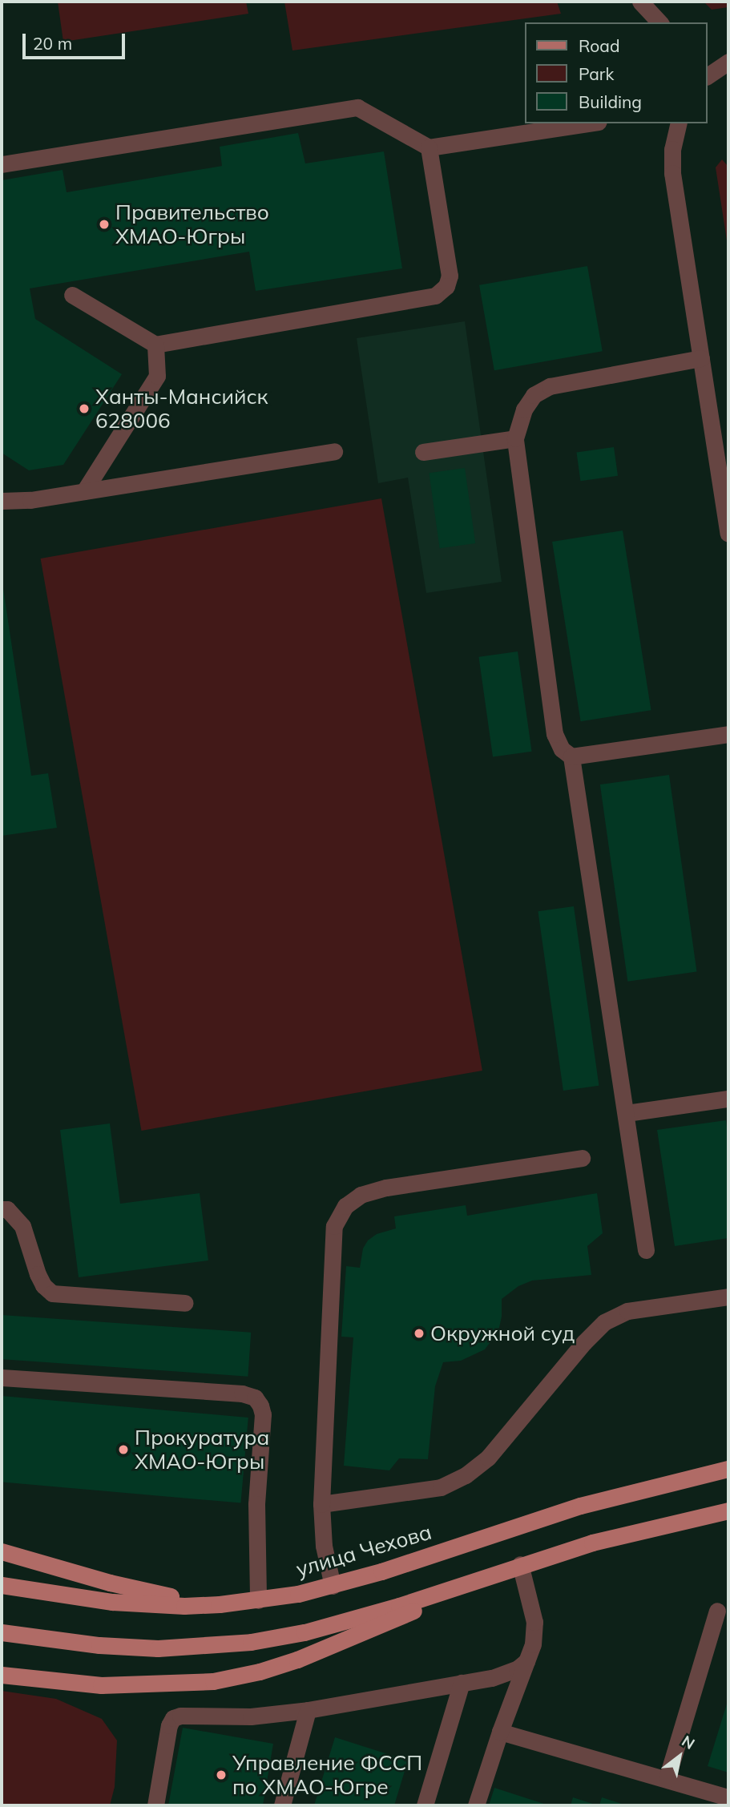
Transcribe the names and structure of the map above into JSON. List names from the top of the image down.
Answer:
{
  "streets": {
    "main road": ["улица Чехова"]
  },
  "places": [
    "Правительство ХМАО-Югры",
    "Ханты-Мансийск 628006",
    "Окружной суд",
    "Прокуратура ХМАО-Югры",
    "Управление ФССП по ХМАО-Югре"
  ],
  "legend": ["Road", "Park", "Building"],
  "scale_bar": "20 m",
  "north": "top right"
}
